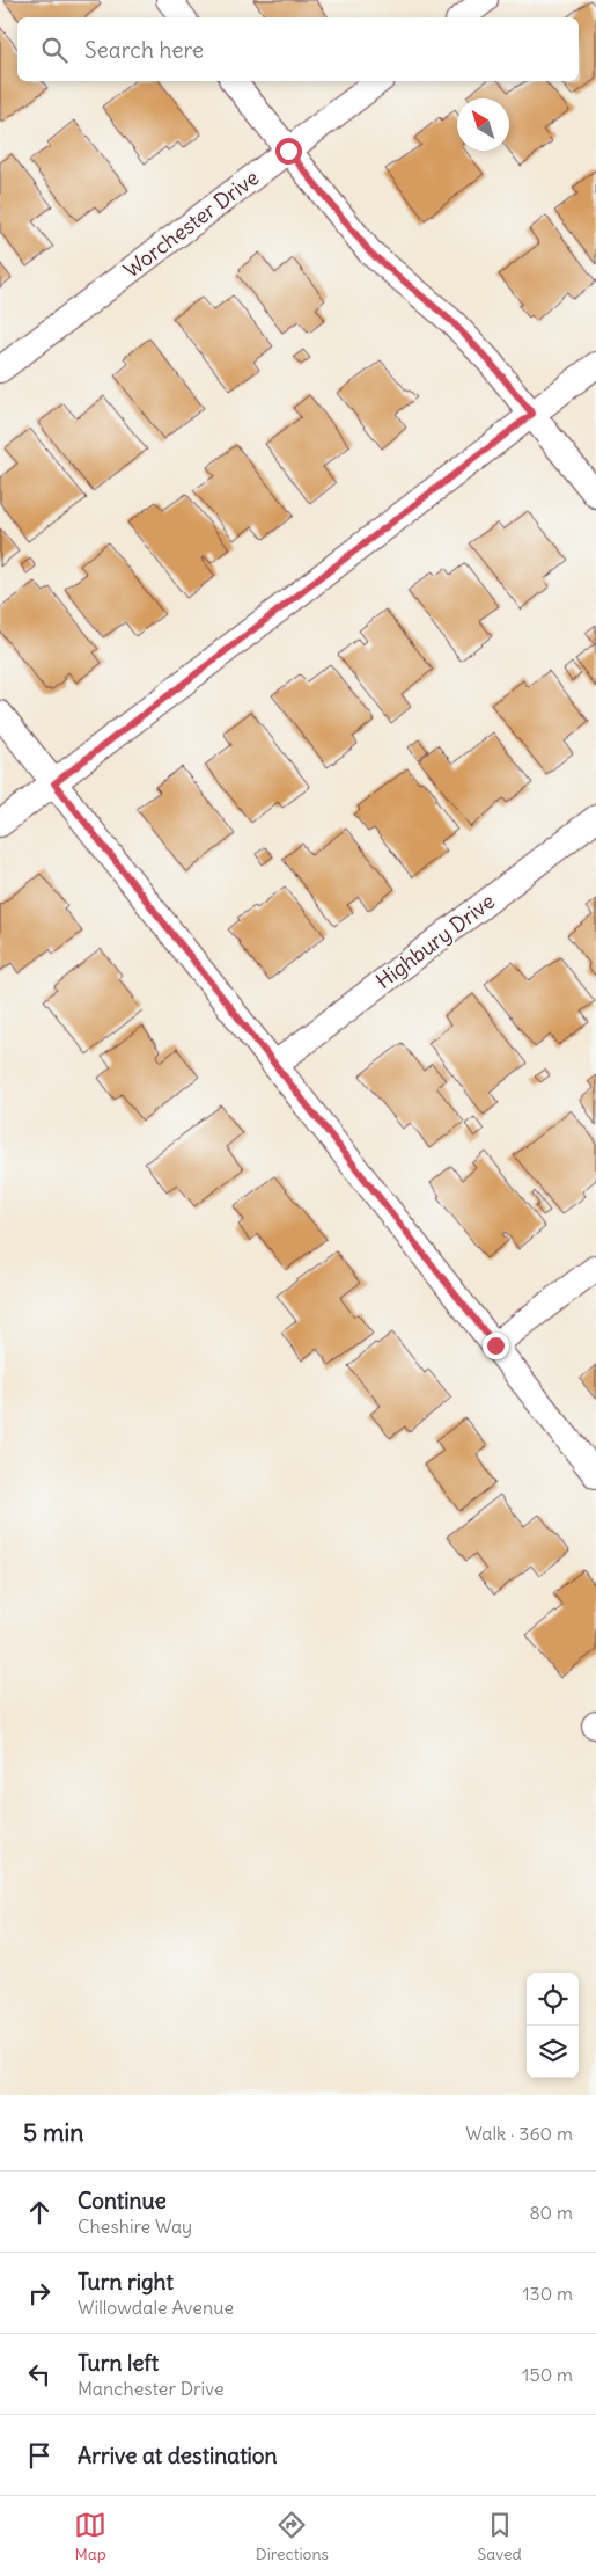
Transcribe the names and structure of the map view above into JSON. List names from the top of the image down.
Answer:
{
  "streets": {
    "street": ["Worchester Drive", "Highbury Drive"]
  },
  "north": "top left",
  "page": {
    "search": "Search here",
    "heading": ["5 min", "Walk · 360 m"],
    "list": [
      ["Continue", "Cheshire Way", "80 m"],
      ["Turn right", "Willowdale Avenue", "130 m"],
      ["Turn left", "Manchester Drive", "150 m"],
      "Arrive at destination"
    ],
    "nav": ["Map", "Directions", "Saved"]
  }
}
